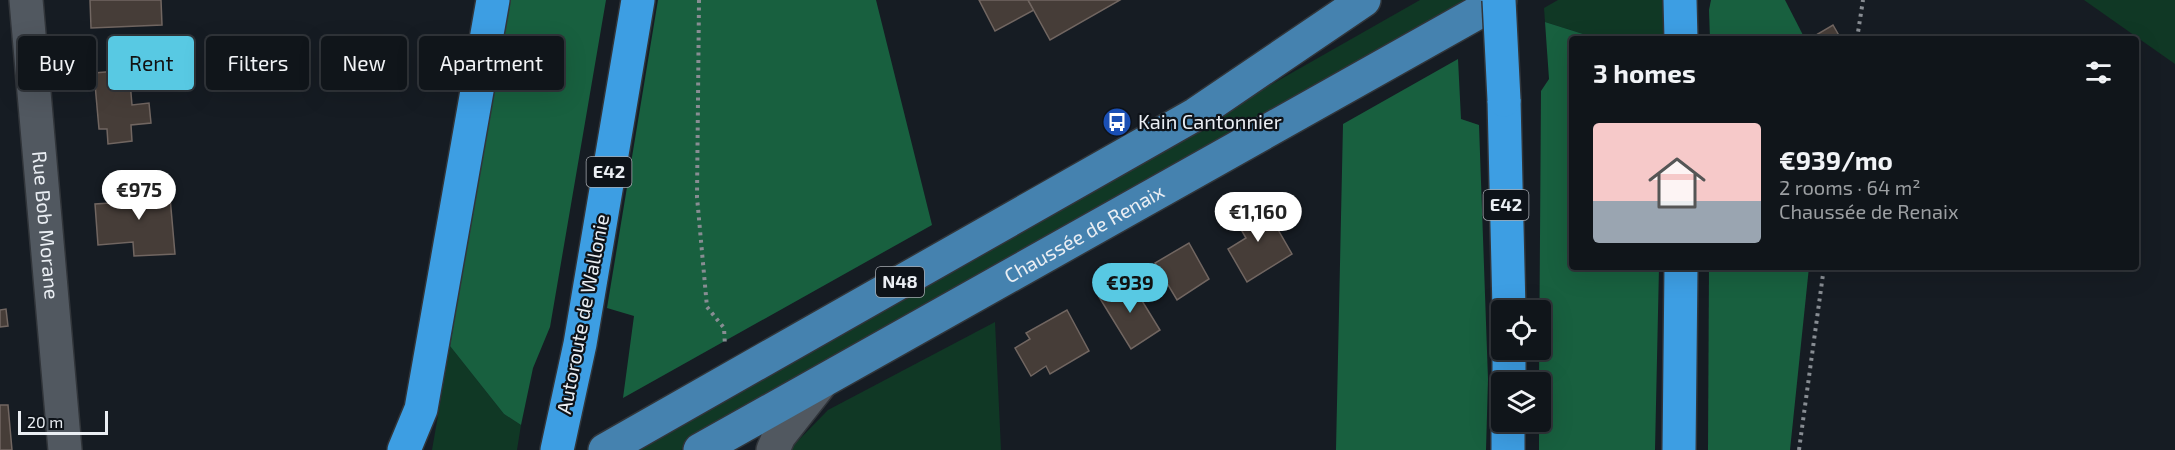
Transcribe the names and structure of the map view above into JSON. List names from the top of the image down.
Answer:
{
  "streets": {
    "highway": ["E42", "Autoroute de Wallonie"],
    "main road": ["Chaussée de Renaix", "N48"],
    "street": ["Rue Bob Morane"]
  },
  "crossings": [
    ["E42", "Chaussée de Renaix"]
  ],
  "places": {
    "bus stop": ["Kain Cantonnier"]
  },
  "scale_bar": "20 m",
  "page": {
    "chip": [
      "Buy",
      "Rent",
      "Filters",
      "New",
      "Apartment"
    ],
    "heading": "3 homes",
    "list": [
      {
        "name": "€939/mo",
        "note": "2 rooms · 64 m² · Chaussée de Renaix"
      }
    ],
    "price": ["€975", "€1,160", "€939"],
    "scale": "20 m"
  }
}
